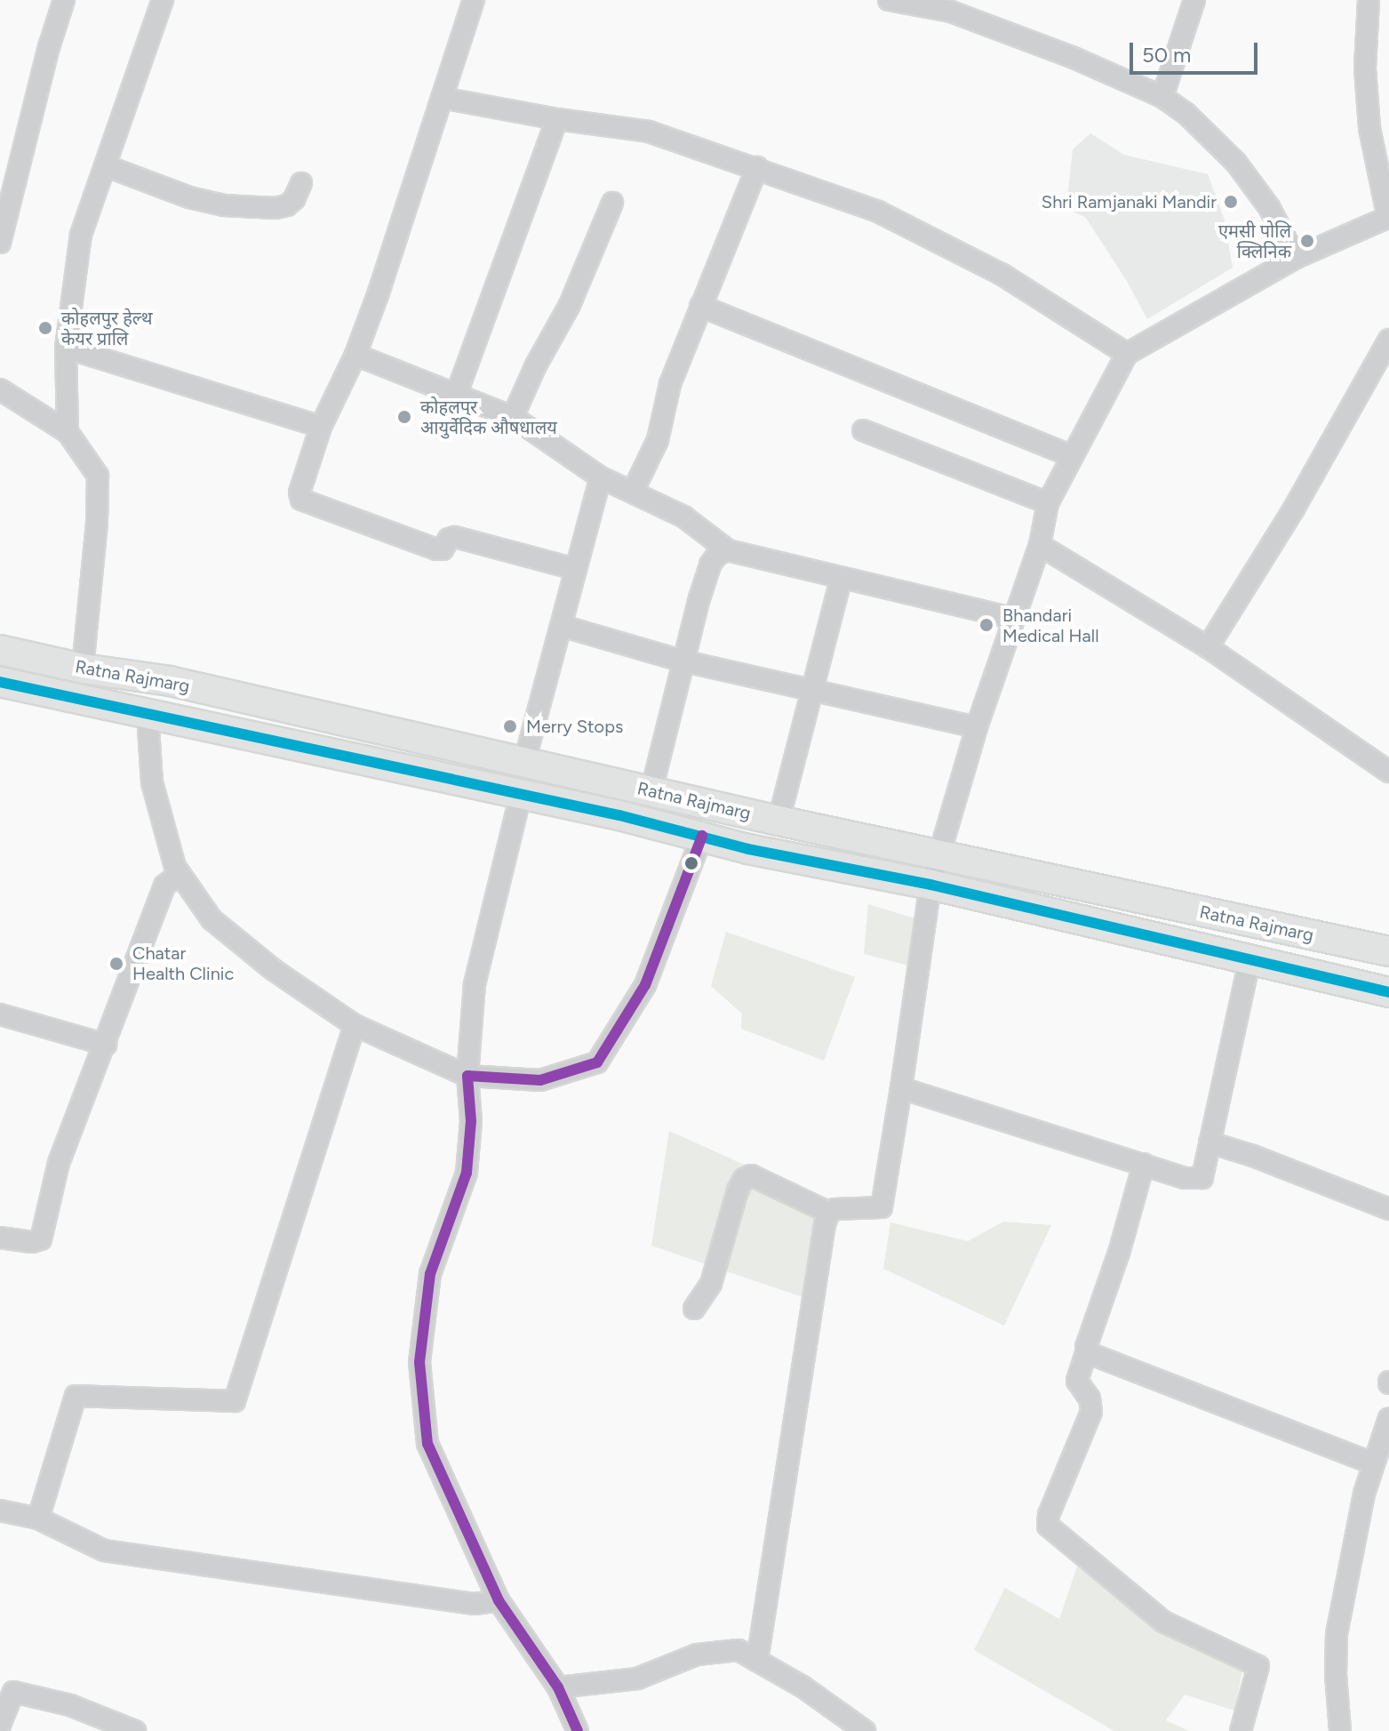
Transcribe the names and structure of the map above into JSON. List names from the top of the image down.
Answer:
{
  "streets": {
    "highway": ["Ratna Rajmarg"]
  },
  "places": [
    "Shri Ramjanaki Mandir",
    "एमसी पोलि क्लिनिक",
    "कोहलपुर हेल्थ केयर प्रालि",
    "कोहलपुर आयुर्वेदिक औषधालय",
    "Bhandari Medical Hall",
    "Merry Stops",
    "Chatar Health Clinic"
  ],
  "scale_bar": "50 m"
}
